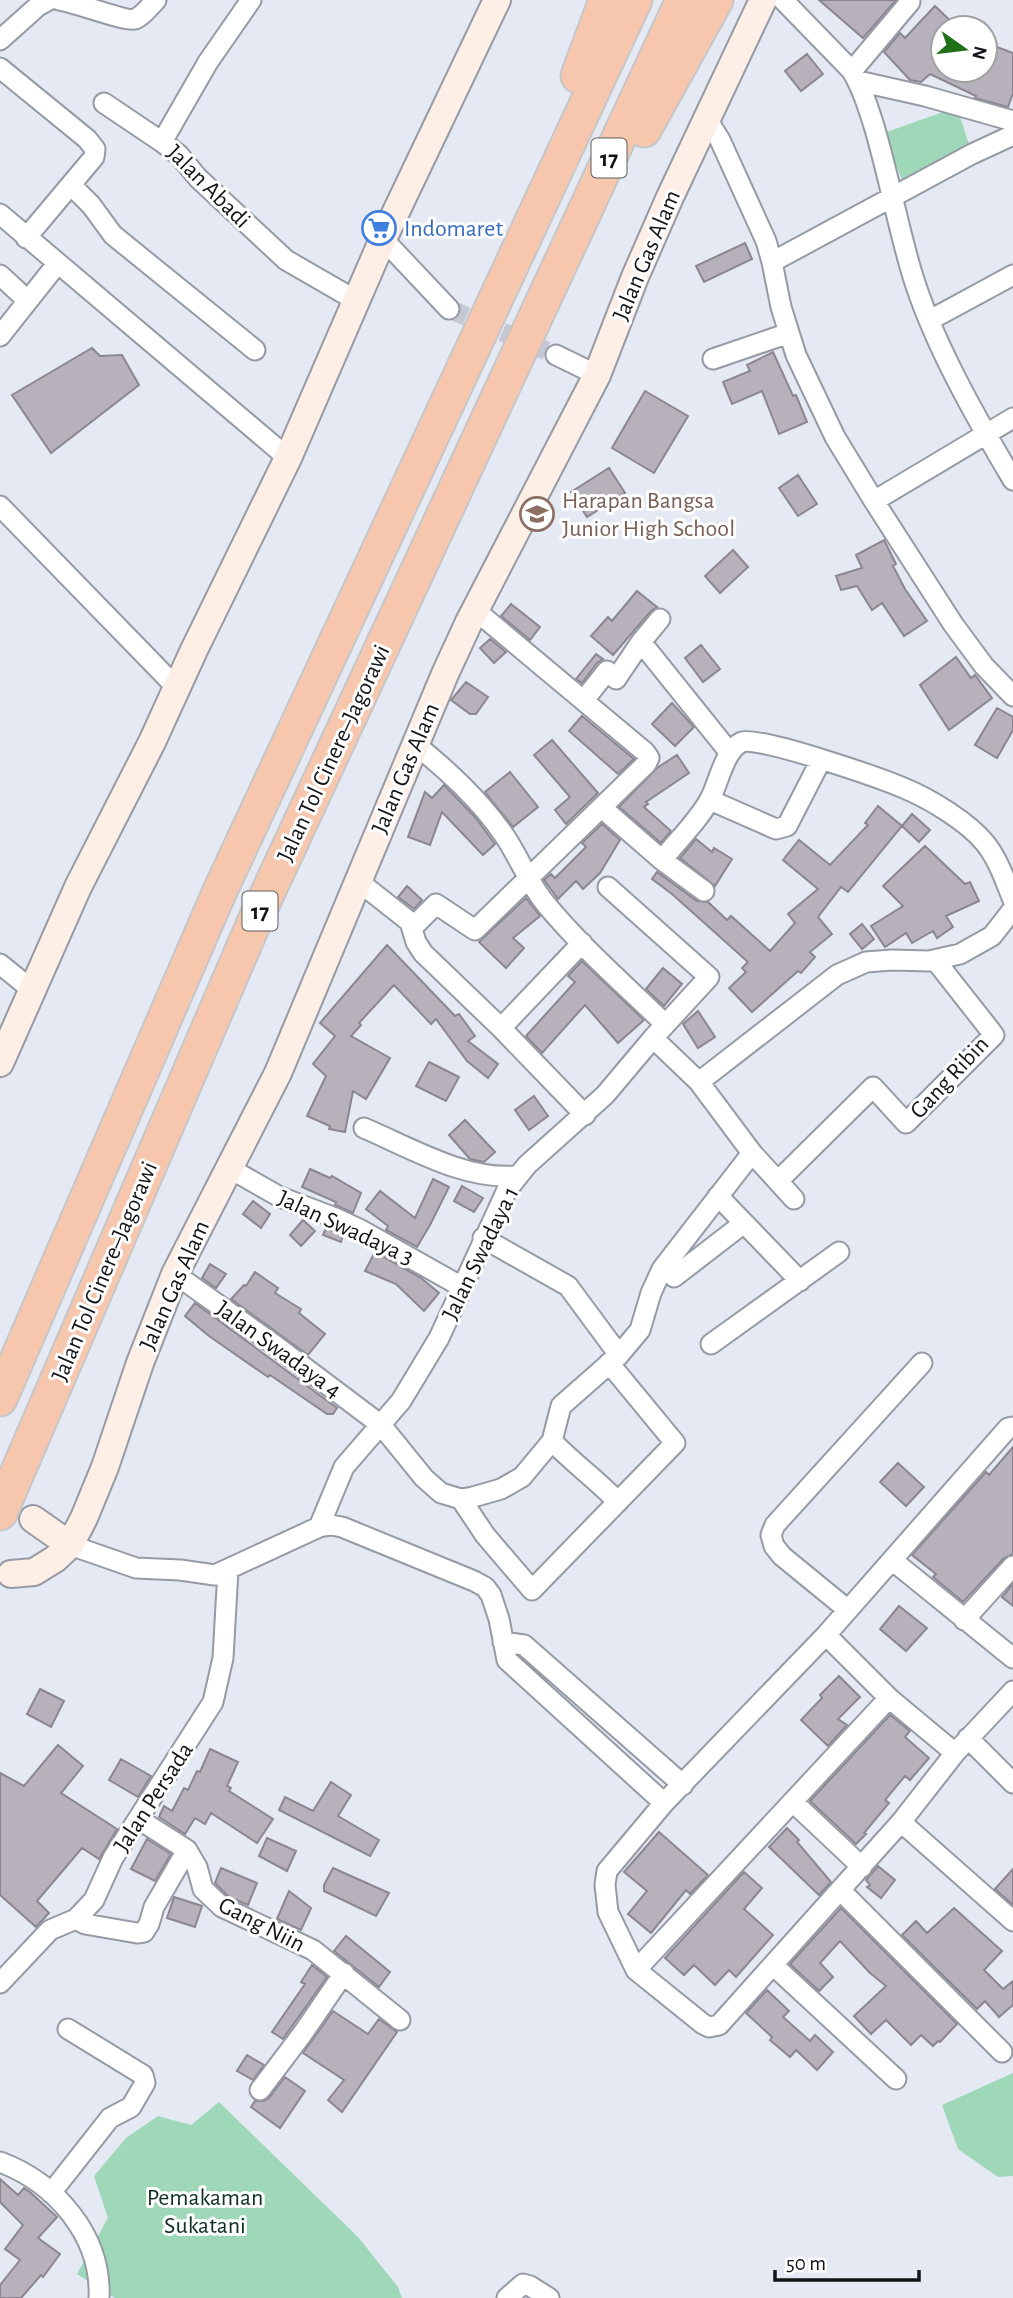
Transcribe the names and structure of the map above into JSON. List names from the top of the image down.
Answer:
{
  "streets": {
    "highway": ["17", "Jalan Tol Cinere–Jagorawi"],
    "main road": ["Jalan Gas Alam"],
    "street": [
      "Jalan Abadi",
      "Gang Ribin",
      "Jalan Swadaya 3",
      "Jalan Swadaya 1",
      "Jalan Swadaya 4",
      "Jalan Persada",
      "Gang Niin"
    ]
  },
  "crossings": [
    ["Jalan Gas Alam", "Jalan Swadaya 3"],
    ["Jalan Gas Alam", "Jalan Swadaya 4"],
    ["Jalan Swadaya 3", "Jalan Swadaya 1"],
    ["Jalan Swadaya 1", "Jalan Swadaya 4"]
  ],
  "parks": ["Pemakaman Sukatani"],
  "places": {
    "supermarket": ["Indomaret"],
    "school or university": ["Harapan Bangsa Junior High School"]
  },
  "scale_bar": "50 m",
  "north": "right"
}
